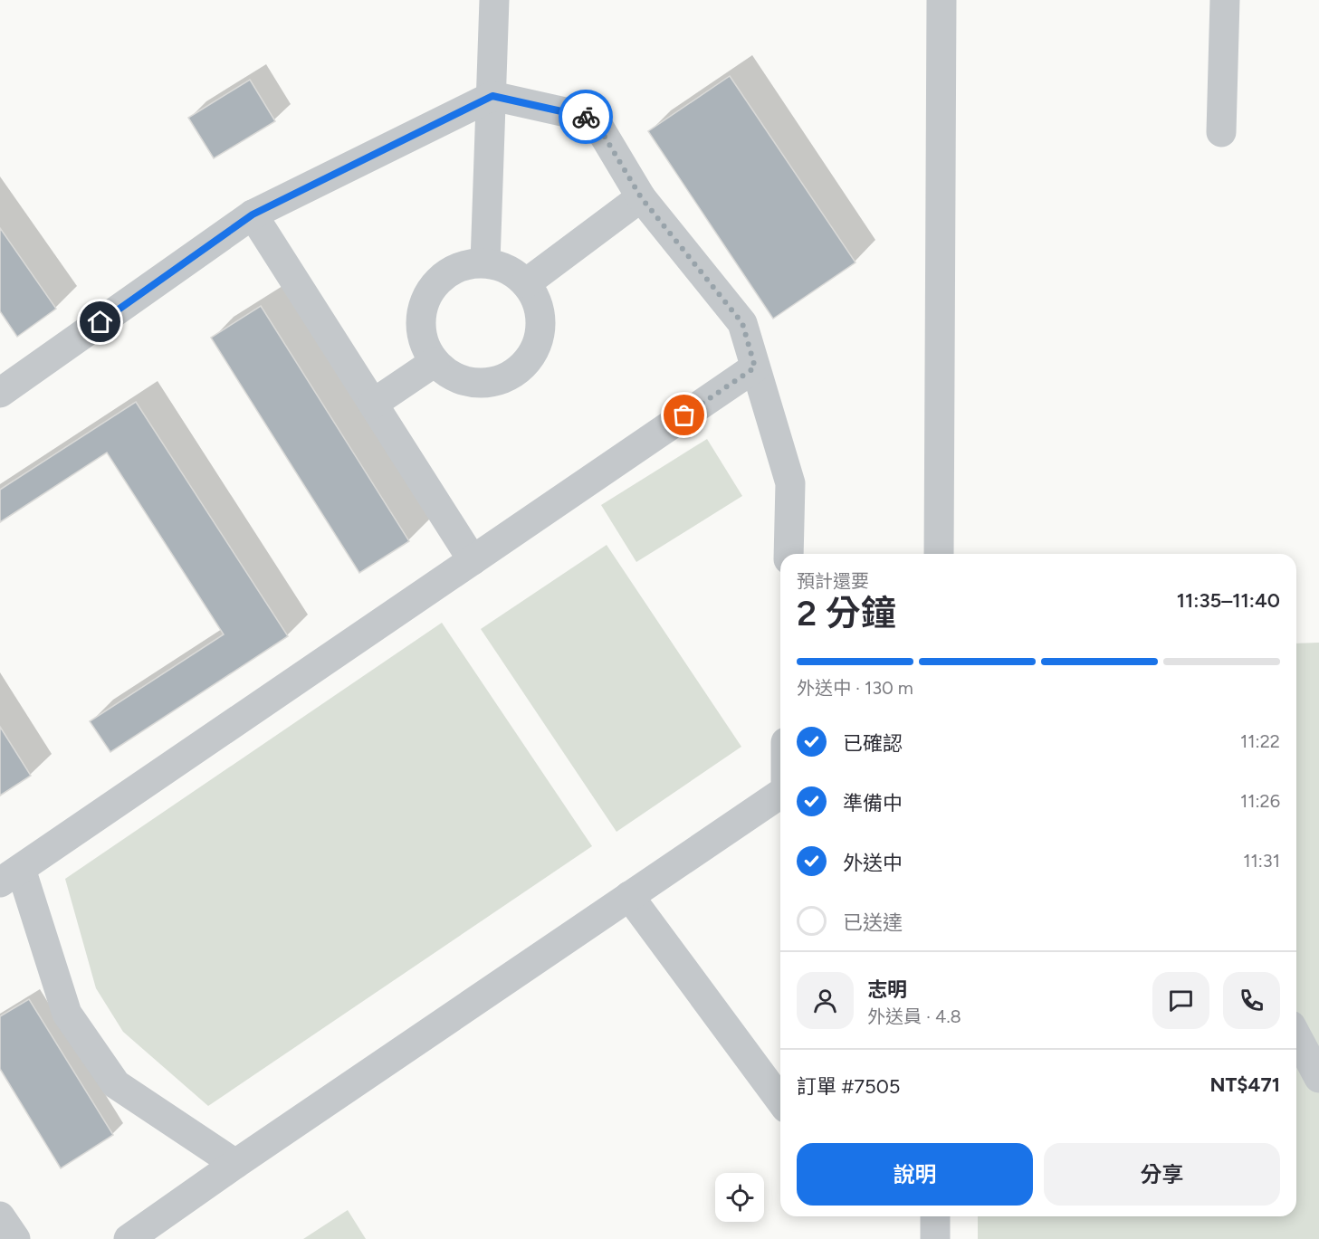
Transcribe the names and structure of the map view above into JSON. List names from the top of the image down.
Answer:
{
  "page": {
    "heading": ["2 分鐘", "預計還要", "11:35–11:40"],
    "panel": [
      "志明",
      "外送員 · 4.8",
      "訂單 #7505",
      "NT$471"
    ],
    "bar": "外送中 · 130 m",
    "list": [
      ["已確認", "11:22"],
      ["準備中", "11:26"],
      ["外送中", "11:31"],
      "已送達"
    ],
    "buttons": ["說明", "分享"]
  }
}
